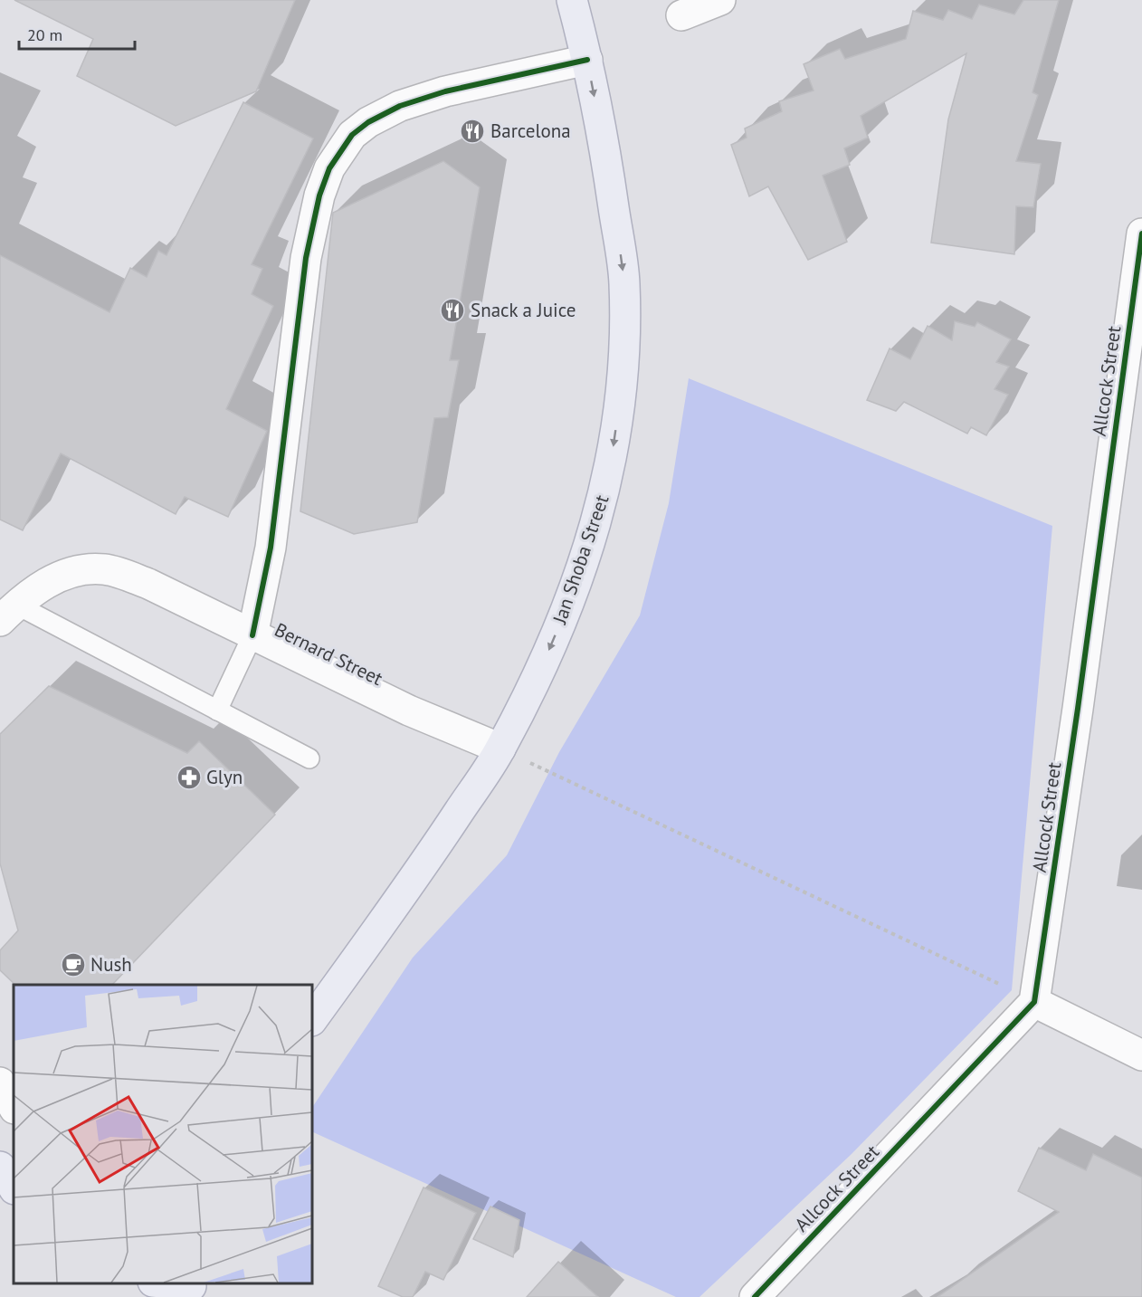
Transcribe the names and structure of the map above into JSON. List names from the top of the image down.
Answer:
{
  "streets": {
    "main road": ["Jan Shoba Street"],
    "street": ["Allcock Street", "Bernard Street"]
  },
  "crossings": [
    ["Jan Shoba Street", "Bernard Street"]
  ],
  "one_way": ["Jan Shoba Street"],
  "places": {
    "restaurant": ["Barcelona", "Snack a Juice"],
    "pharmacy": ["Glyn"],
    "cafe": ["Nush"]
  },
  "scale_bar": "20 m"
}
